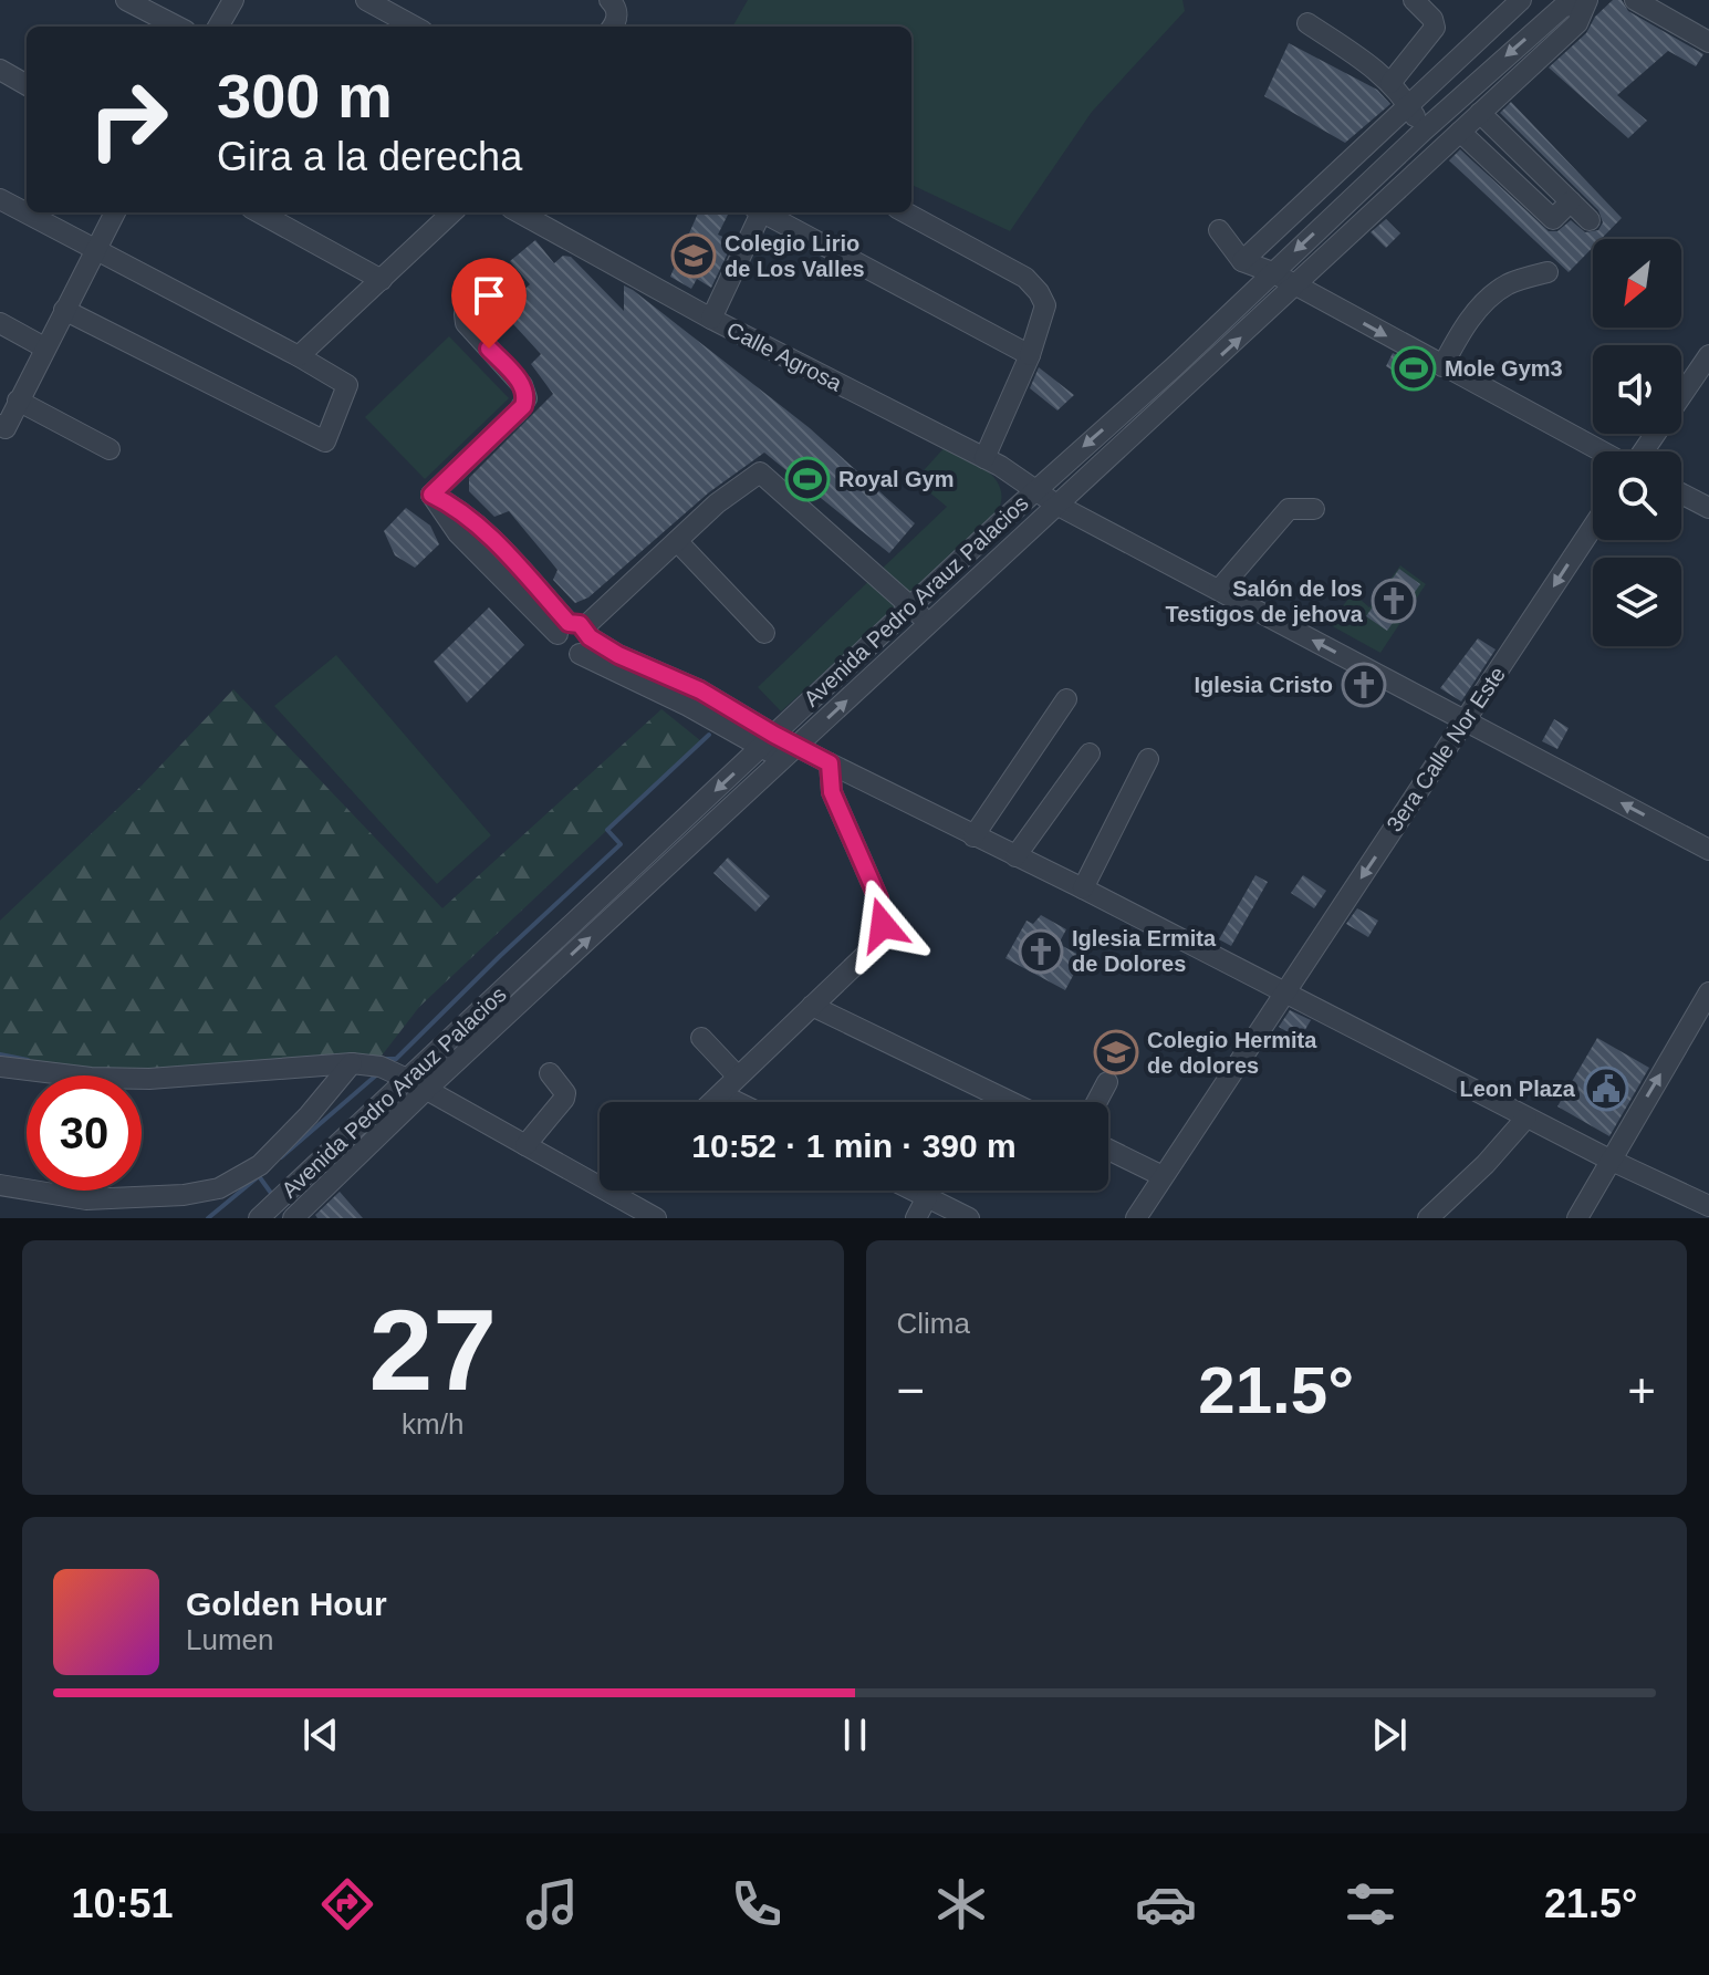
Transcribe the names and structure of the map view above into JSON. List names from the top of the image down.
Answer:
{
  "streets": {
    "street": ["Calle Agrosa", "Avenida Pedro Arauz Palacios", "3era Calle Nor Este"]
  },
  "crossings": [
    ["Calle Agrosa", "Avenida Pedro Arauz Palacios"],
    ["Calle Agrosa", "3era Calle Nor Este"]
  ],
  "one_way": ["Calle Agrosa", "3era Calle Nor Este"],
  "places": {
    "school or university": ["Colegio Lirio de Los Valles", "Colegio Hermita de dolores"],
    "sports": ["Mole Gym3", "Royal Gym"],
    "church": ["Salón de los Testigos de jehova", "Iglesia Cristo", "Iglesia Ermita de Dolores"],
    "public building": ["Leon Plaza"]
  },
  "north": "bottom left",
  "page": {
    "turn": ["300 m", "Gira a la derecha"],
    "limit": "30",
    "trip": "10:52 · 1 min · 390 m",
    "tile": [
      ["27", "km/h"],
      "Clima"
    ],
    "heat": ["−", "21.5°", "+"],
    "song": ["Golden Hour", "Lumen"],
    "tabs": ["10:51", "21.5°"]
  }
}
